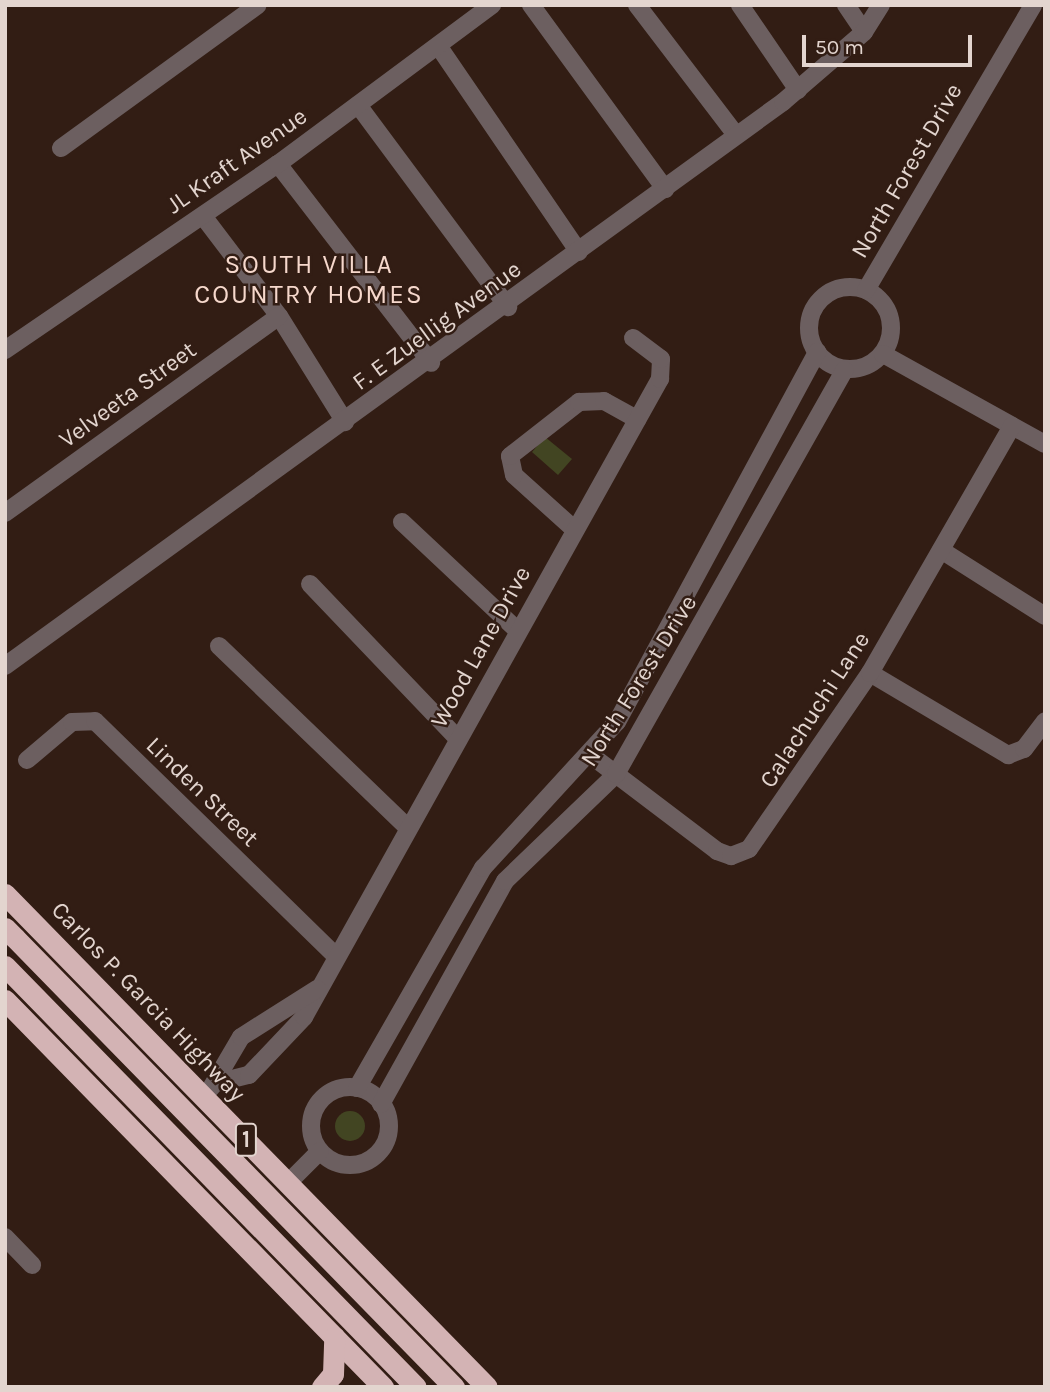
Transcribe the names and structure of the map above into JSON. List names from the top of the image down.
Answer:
{
  "streets": {
    "highway": ["Carlos P. Garcia Highway", "1"],
    "street": [
      "JL Kraft Avenue",
      "North Forest Drive",
      "F. E Zuellig Avenue",
      "Velveeta Street",
      "Wood Lane Drive",
      "Calachuchi Lane",
      "Linden Street"
    ]
  },
  "crossings": [
    ["North Forest Drive", "Calachuchi Lane"],
    ["Wood Lane Drive", "Linden Street"],
    ["Wood Lane Drive", "Carlos P. Garcia Highway"]
  ],
  "districts": ["SOUTH VILLA COUNTRY HOMES"],
  "scale_bar": "50 m"
}
